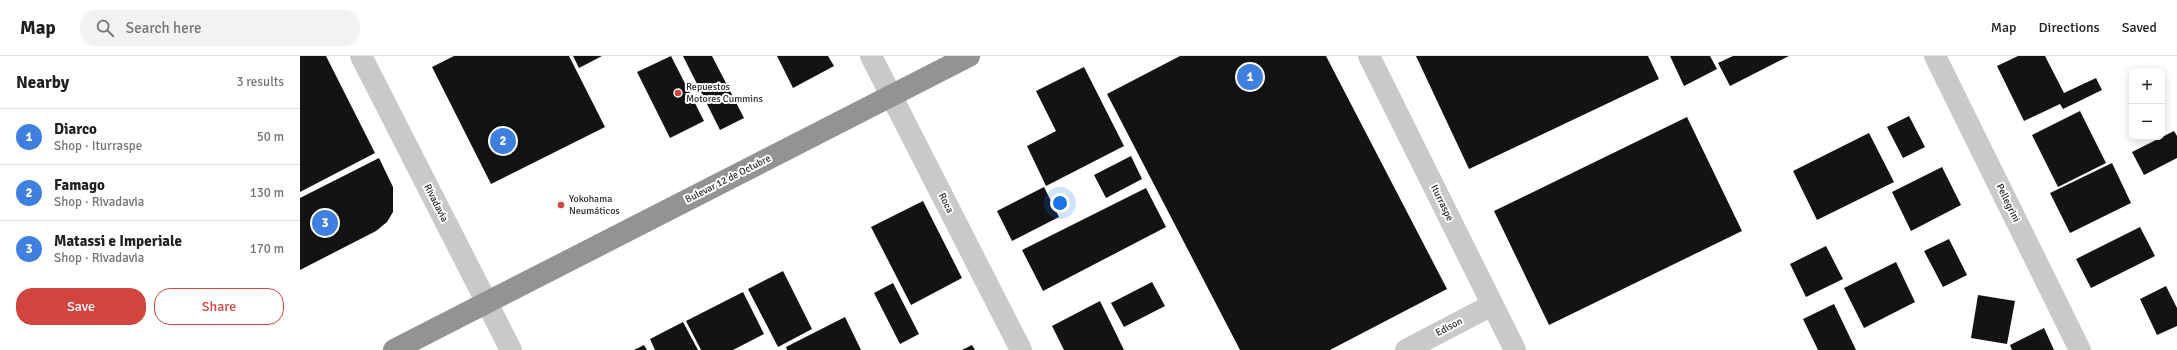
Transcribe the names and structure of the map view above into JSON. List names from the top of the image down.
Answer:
{
  "streets": {
    "highway": ["Bulevar 12 de Octubre"],
    "street": [
      "Rivadavia",
      "Roca",
      "Iturraspe",
      "Pellegrini",
      "Edison"
    ]
  },
  "crossings": [
    ["Bulevar 12 de Octubre", "Rivadavia"],
    ["Bulevar 12 de Octubre", "Roca"],
    ["Iturraspe", "Edison"]
  ],
  "places": ["Repuestos Motores Cummins", "Yokohama Neumáticos"],
  "page": {
    "header": "Map",
    "search": "Search here",
    "nav": ["Map", "Directions", "Saved"],
    "heading": ["Nearby", "3 results"],
    "pins": ["1", "2", "3"],
    "map_buttons": ["+", "−"],
    "list": [
      {
        "mark": "1",
        "name": "Diarco",
        "note": "Shop · Iturraspe",
        "value": "50 m"
      },
      {
        "mark": "2",
        "name": "Famago",
        "note": "Shop · Rivadavia",
        "value": "130 m"
      },
      {
        "mark": "3",
        "name": "Matassi e Imperiale",
        "note": "Shop · Rivadavia",
        "value": "170 m"
      }
    ],
    "buttons": ["Save", "Share"]
  }
}
